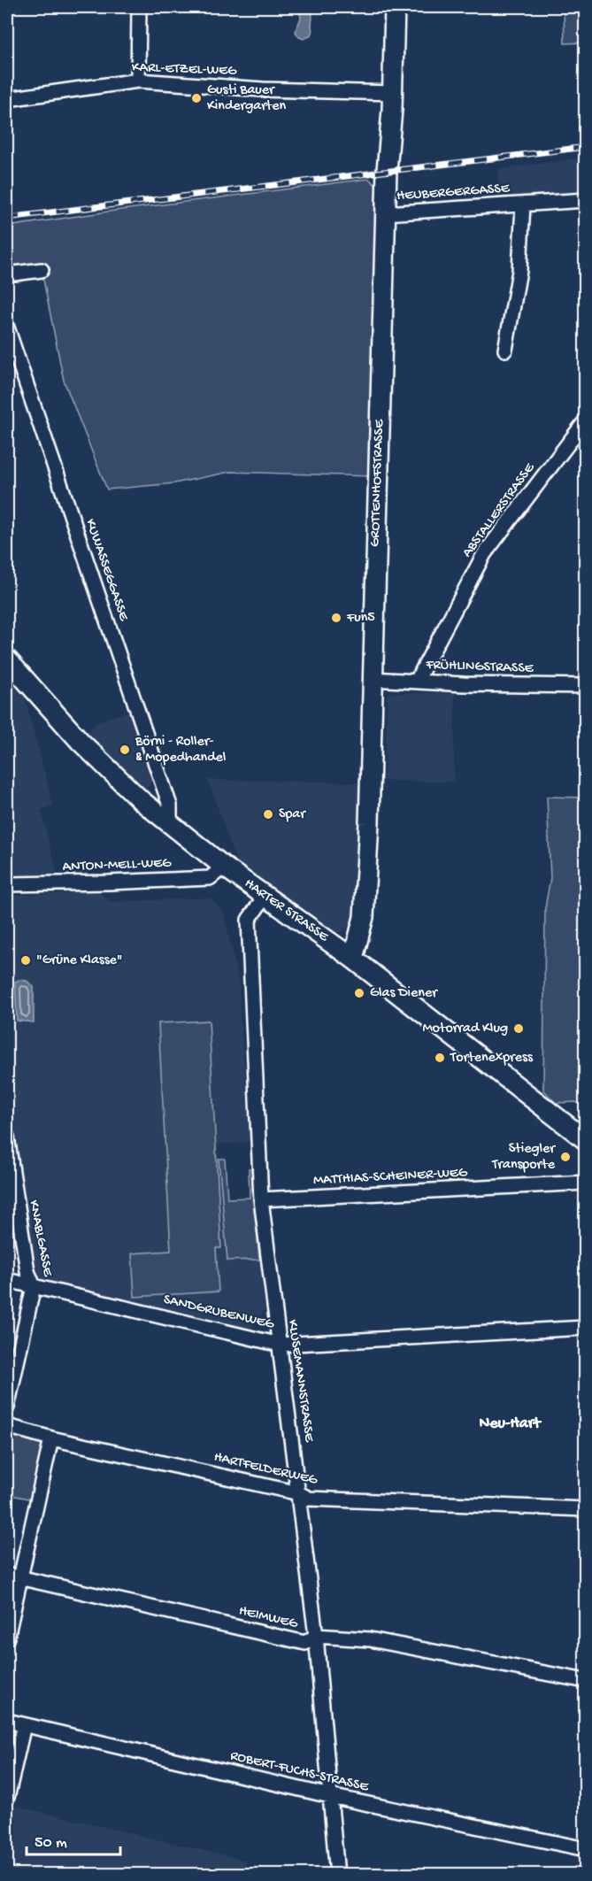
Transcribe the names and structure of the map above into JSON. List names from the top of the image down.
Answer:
{
  "streets": {
    "main road": ["GROTTENHOFSTRASSE", "HARTER STRASSE"],
    "street": [
      "KARL-ETZEL-WEG",
      "HEUBERGERGASSE",
      "ABSTALLERSTRASSE",
      "KUWASSEGGASSE",
      "FRÜHLINGSTRASSE",
      "ANTON-MELL-WEG",
      "MATTHIAS-SCHEINER-WEG",
      "KNABLGASSE",
      "SANDGRUBENWEG",
      "KLUSEMANNSTRASSE",
      "HARTFELDERWEG",
      "HEIMWEG",
      "ROBERT-FUCHS-STRASSE"
    ]
  },
  "crossings": [
    ["KARL-ETZEL-WEG", "GROTTENHOFSTRASSE"],
    ["HEUBERGERGASSE", "GROTTENHOFSTRASSE"],
    ["GROTTENHOFSTRASSE", "FRÜHLINGSTRASSE"],
    ["GROTTENHOFSTRASSE", "HARTER STRASSE"],
    ["ABSTALLERSTRASSE", "FRÜHLINGSTRASSE"],
    ["KUWASSEGGASSE", "HARTER STRASSE"],
    ["ANTON-MELL-WEG", "HARTER STRASSE"],
    ["HARTER STRASSE", "KLUSEMANNSTRASSE"],
    ["MATTHIAS-SCHEINER-WEG", "KLUSEMANNSTRASSE"],
    ["KNABLGASSE", "SANDGRUBENWEG"],
    ["SANDGRUBENWEG", "KLUSEMANNSTRASSE"],
    ["KLUSEMANNSTRASSE", "HARTFELDERWEG"],
    ["KLUSEMANNSTRASSE", "HEIMWEG"],
    ["KLUSEMANNSTRASSE", "ROBERT-FUCHS-STRASSE"]
  ],
  "districts": ["Neu-Hart"],
  "places": [
    "Gusti Bauer Kindergarten",
    "Fun5",
    "Börni - Roller- & Mopedhandel",
    "Spar",
    "\"Grüne Klasse\"",
    "Glas Diener",
    "Motorrad Klug",
    "Tortenexpress",
    "Stiegler Transporte"
  ],
  "scale_bar": "50 m"
}
